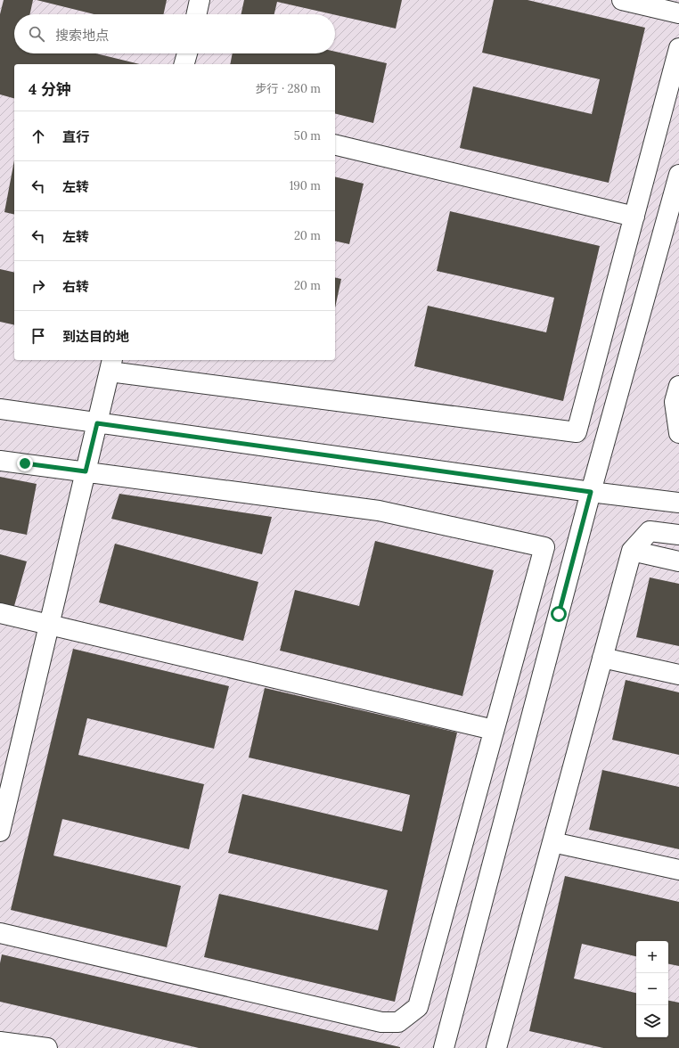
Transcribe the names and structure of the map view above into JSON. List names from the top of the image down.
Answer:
{
  "page": {
    "search": "搜索地点",
    "heading": ["4 分钟", "步行 · 280 m"],
    "list": [
      ["直行", "50 m"],
      ["左转", "190 m"],
      ["左转", "20 m"],
      ["右转", "20 m"],
      "到达目的地"
    ],
    "map_buttons": ["+", "−"]
  }
}
